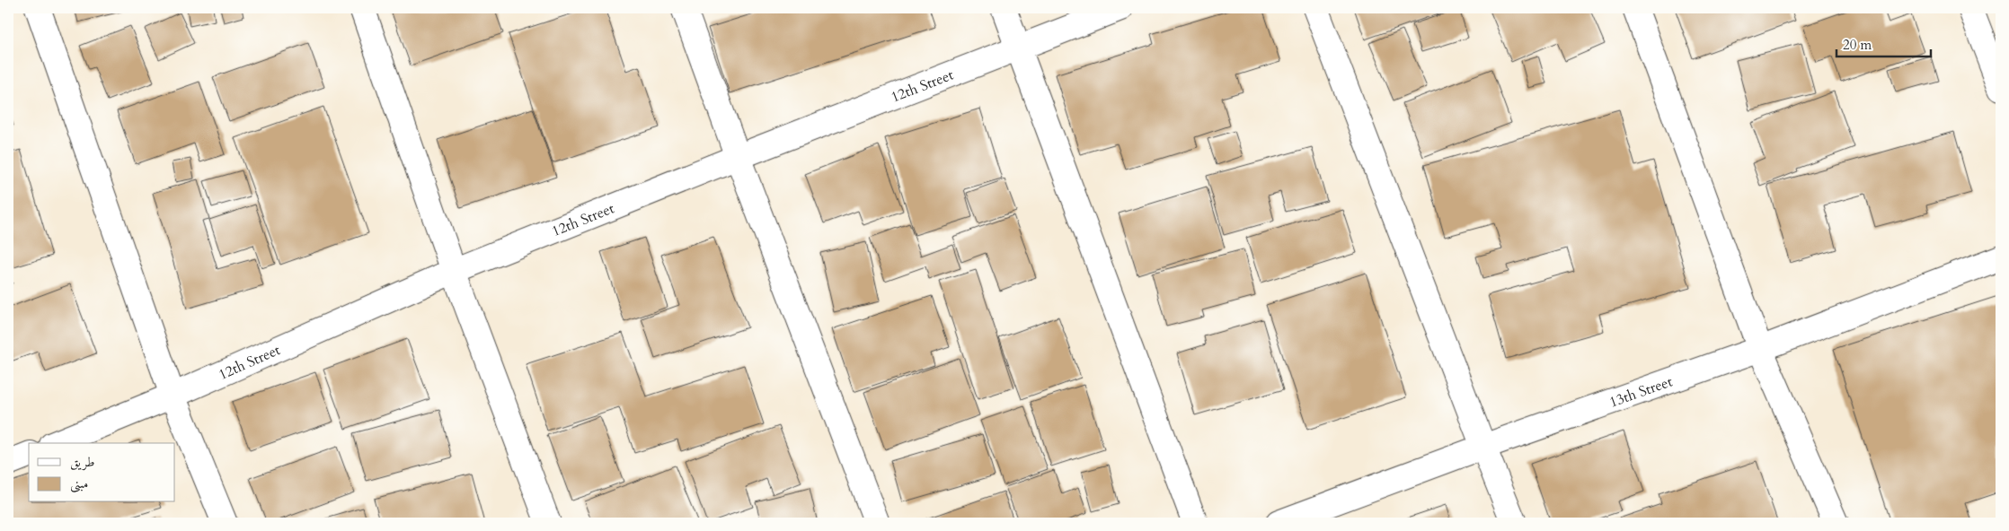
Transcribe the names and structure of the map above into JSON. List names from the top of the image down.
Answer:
{
  "streets": {
    "street": ["12th Street", "13th Street"]
  },
  "legend": ["طريق", "مبنى"],
  "scale_bar": "20 m"
}
